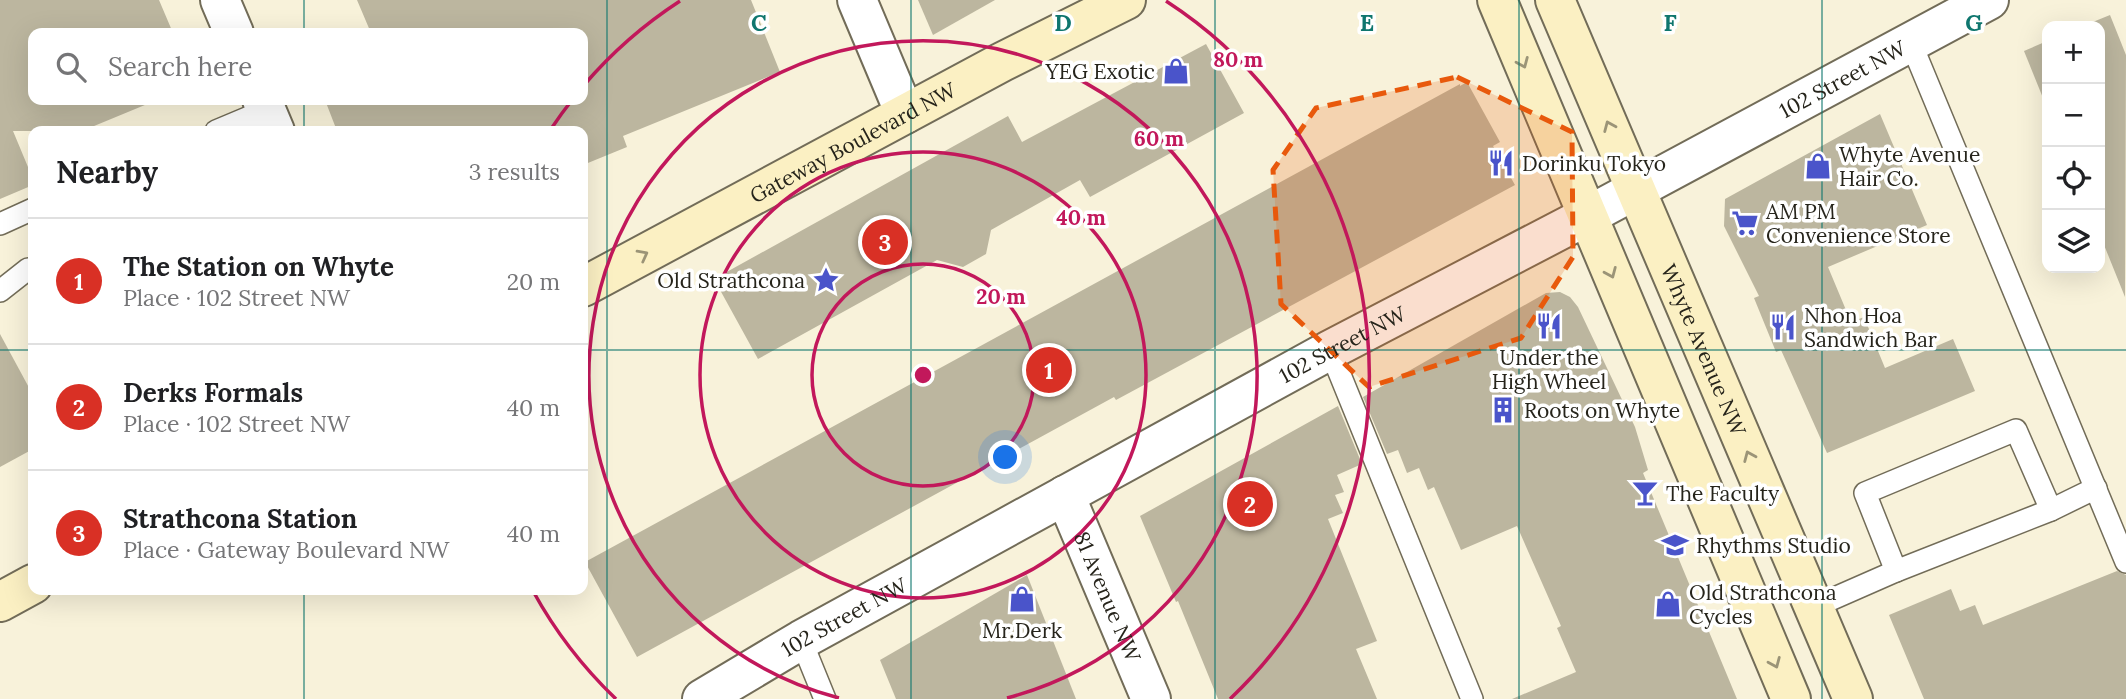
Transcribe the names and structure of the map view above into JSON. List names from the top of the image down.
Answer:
{
  "streets": {
    "main road": ["Gateway Boulevard NW", "Whyte Avenue NW"],
    "street": ["102 Street NW", "81 Avenue NW"]
  },
  "crossings": [
    ["102 Street NW", "Whyte Avenue NW"],
    ["102 Street NW", "81 Avenue NW"]
  ],
  "one_way": ["Gateway Boulevard NW"],
  "places": {
    "shop": [
      "YEG Exotic",
      "Whyte Avenue Hair Co.",
      "Mr.Derk",
      "Old Strathcona Cycles"
    ],
    "restaurant": ["Dorinku Tokyo", "Under the High Wheel", "Nhon Hoa Sandwich Bar"],
    "supermarket": ["AM PM Convenience Store"],
    "place": ["Old Strathcona"],
    "building": ["Roots on Whyte"],
    "bar": ["The Faculty"],
    "school or university": ["Rhythms Studio"]
  },
  "page": {
    "map_buttons": ["+", "−"],
    "search": "Search here",
    "heading": ["Nearby", "3 results"],
    "pins": ["3", "1", "2"],
    "list": [
      {
        "mark": "1",
        "name": "The Station on Whyte",
        "note": "Place · 102 Street NW",
        "value": "20 m"
      },
      {
        "mark": "2",
        "name": "Derks Formals",
        "note": "Place · 102 Street NW",
        "value": "40 m"
      },
      {
        "mark": "3",
        "name": "Strathcona Station",
        "note": "Place · Gateway Boulevard NW",
        "value": "40 m"
      }
    ]
  },
  "grid": {
    "columns": [
      "C",
      "D",
      "E",
      "F",
      "G"
    ]
  },
  "rings": [
    "80 m",
    "60 m",
    "40 m",
    "20 m"
  ]
}
